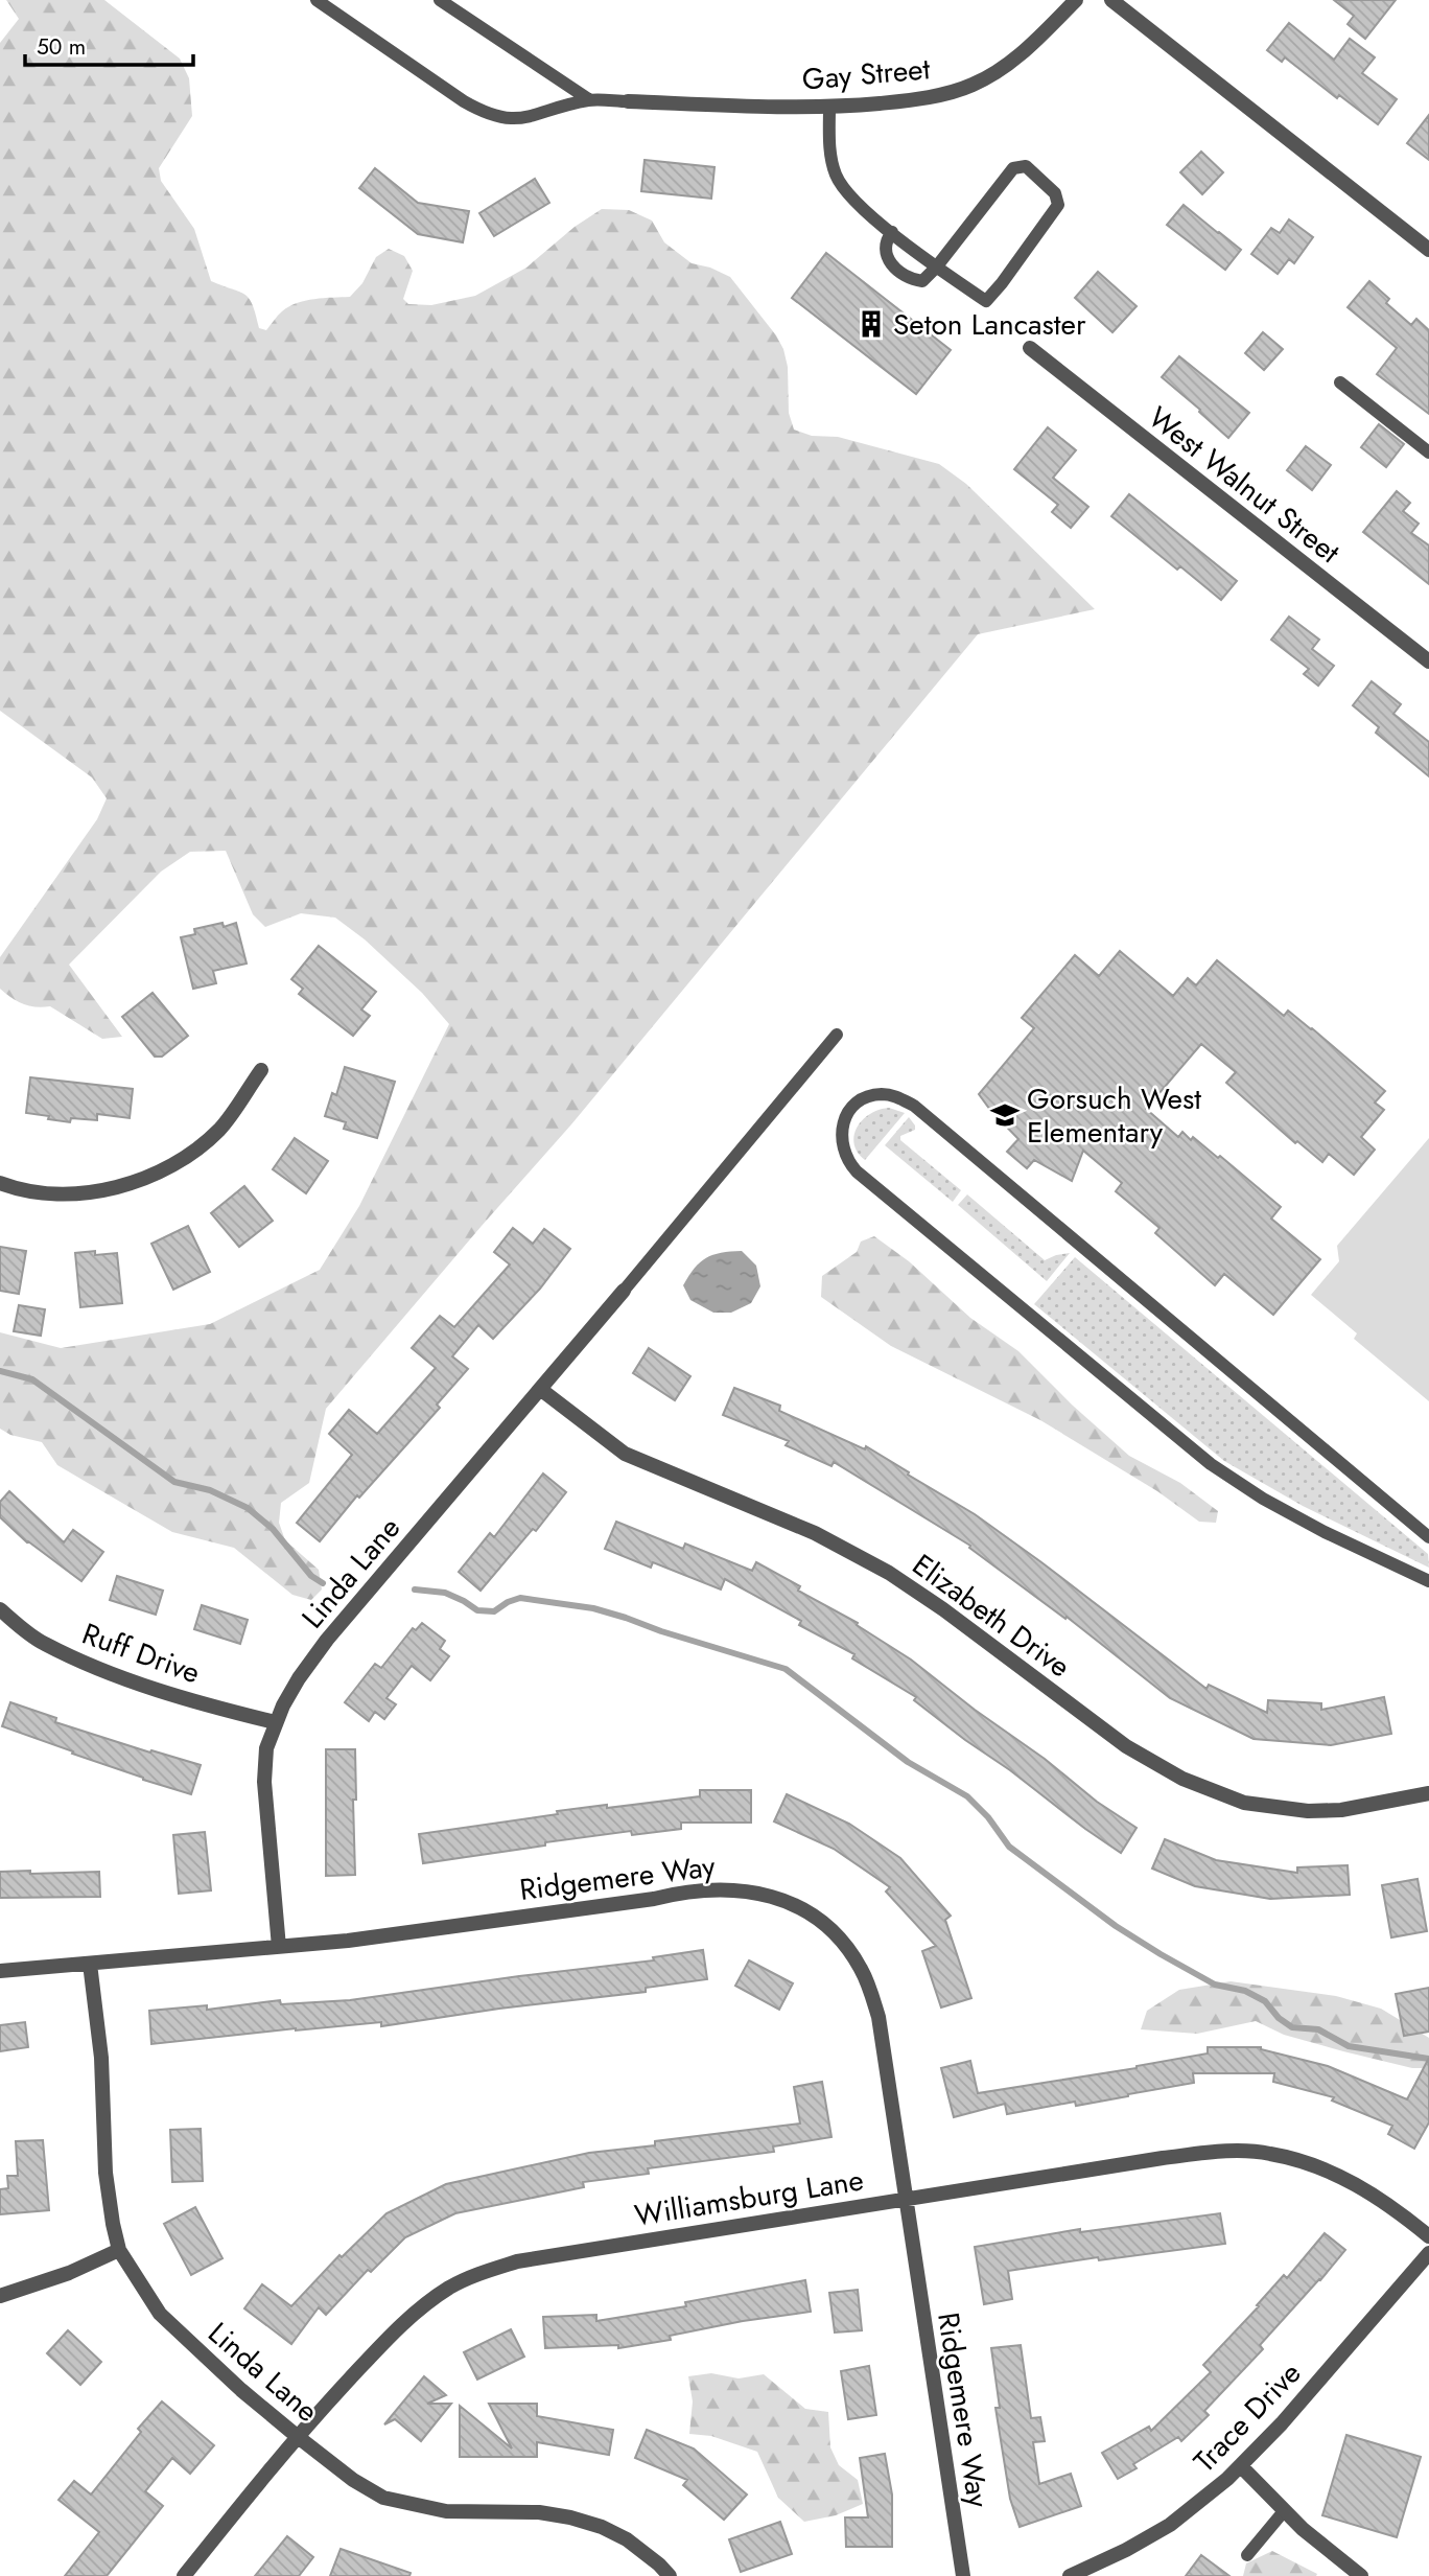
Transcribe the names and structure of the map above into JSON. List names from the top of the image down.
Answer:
{
  "streets": {
    "street": [
      "Gay Street",
      "West Walnut Street",
      "Linda Lane",
      "Elizabeth Drive",
      "Ruff Drive",
      "Ridgemere Way",
      "Williamsburg Lane",
      "Trace Drive"
    ]
  },
  "crossings": [
    ["Linda Lane", "Elizabeth Drive"],
    ["Linda Lane", "Ruff Drive"],
    ["Linda Lane", "Ridgemere Way"],
    ["Linda Lane", "Williamsburg Lane"],
    ["Ridgemere Way", "Williamsburg Lane"]
  ],
  "places": {
    "building": ["Seton Lancaster"],
    "school or university": ["Gorsuch West Elementary"]
  },
  "scale_bar": "50 m"
}
